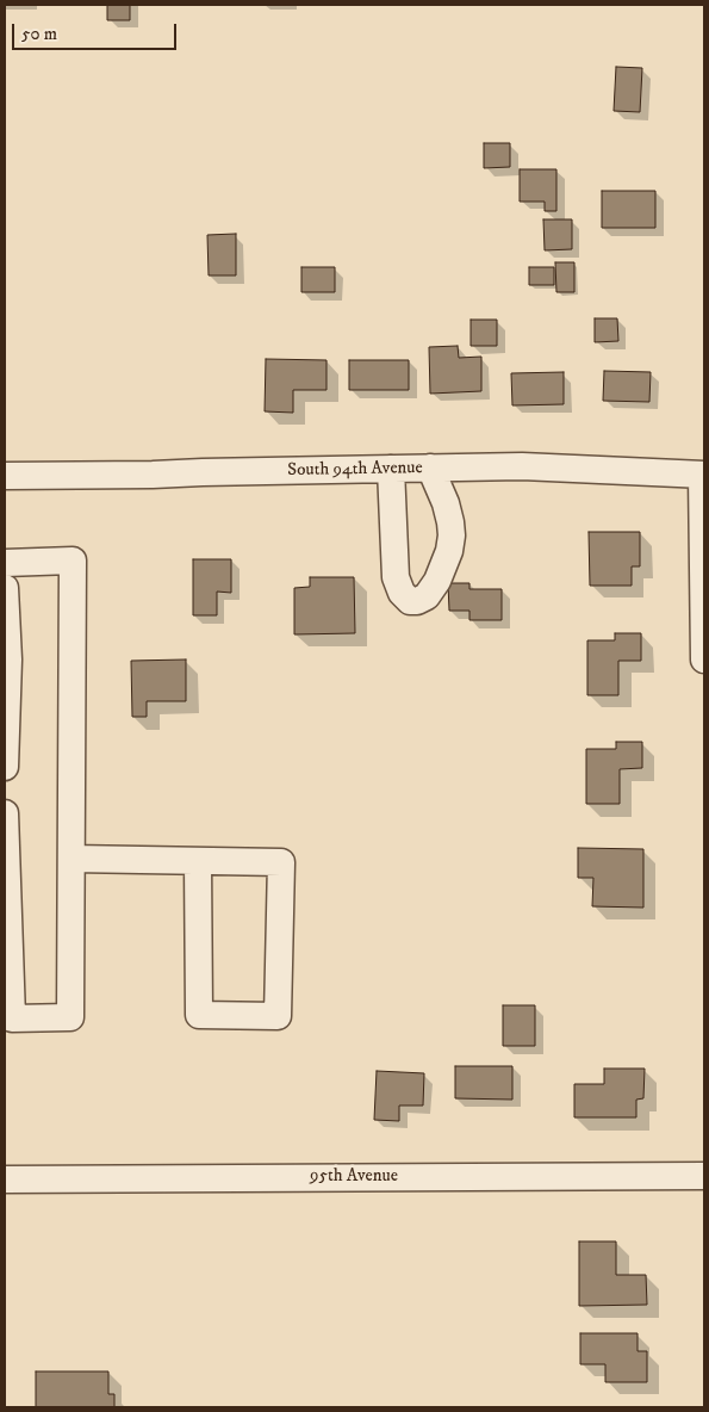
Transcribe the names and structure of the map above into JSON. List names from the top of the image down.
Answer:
{
  "streets": {
    "street": ["South 94th Avenue", "95th Avenue"]
  },
  "scale_bar": "50 m"
}
